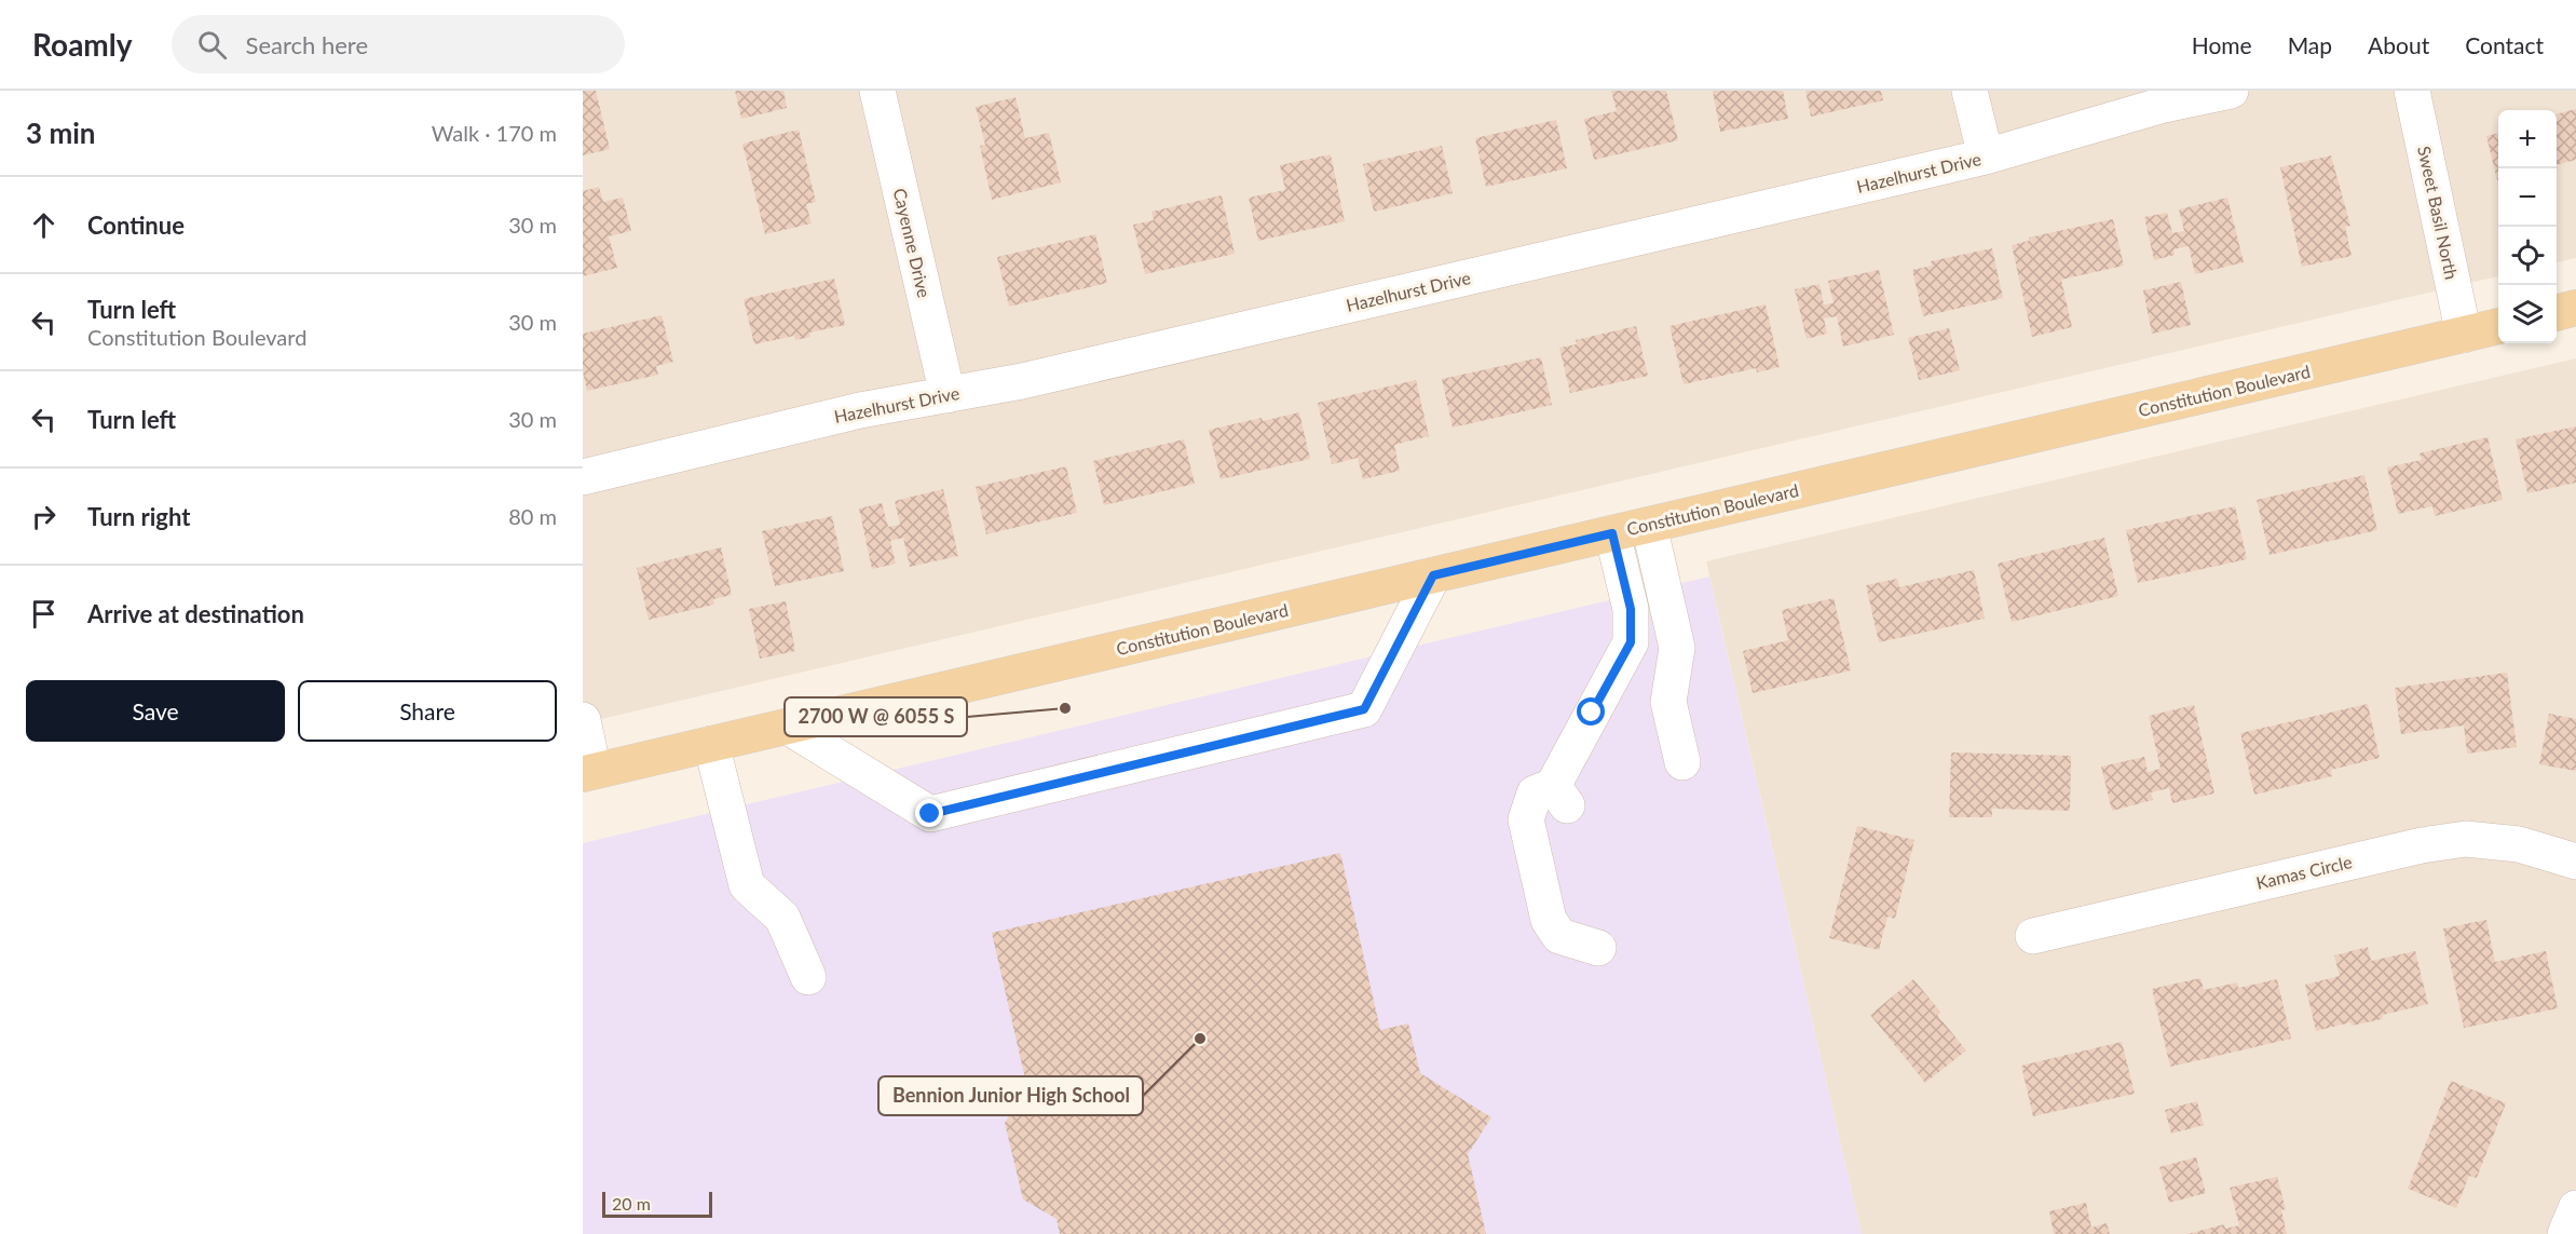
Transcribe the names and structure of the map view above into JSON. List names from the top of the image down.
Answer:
{
  "streets": {
    "main road": ["Constitution Boulevard"],
    "street": [
      "Hazelhurst Drive",
      "Sweet Basil North",
      "Cayenne Drive",
      "Kamas Circle"
    ]
  },
  "crossings": [
    ["Hazelhurst Drive", "Cayenne Drive"],
    ["Sweet Basil North", "Constitution Boulevard"]
  ],
  "places": ["2700 W @ 6055 S", "Bennion Junior High School"],
  "scale_bar": "20 m",
  "page": {
    "header": "Roamly",
    "search": "Search here",
    "nav": [
      "Home",
      "Map",
      "About",
      "Contact"
    ],
    "heading": ["3 min", "Walk · 170 m"],
    "map_buttons": ["+", "−"],
    "list": [
      ["Continue", "30 m"],
      ["Turn left", "Constitution Boulevard", "30 m"],
      ["Turn left", "30 m"],
      ["Turn right", "80 m"],
      "Arrive at destination"
    ],
    "buttons": ["Save", "Share"],
    "scale": "20 m"
  }
}
